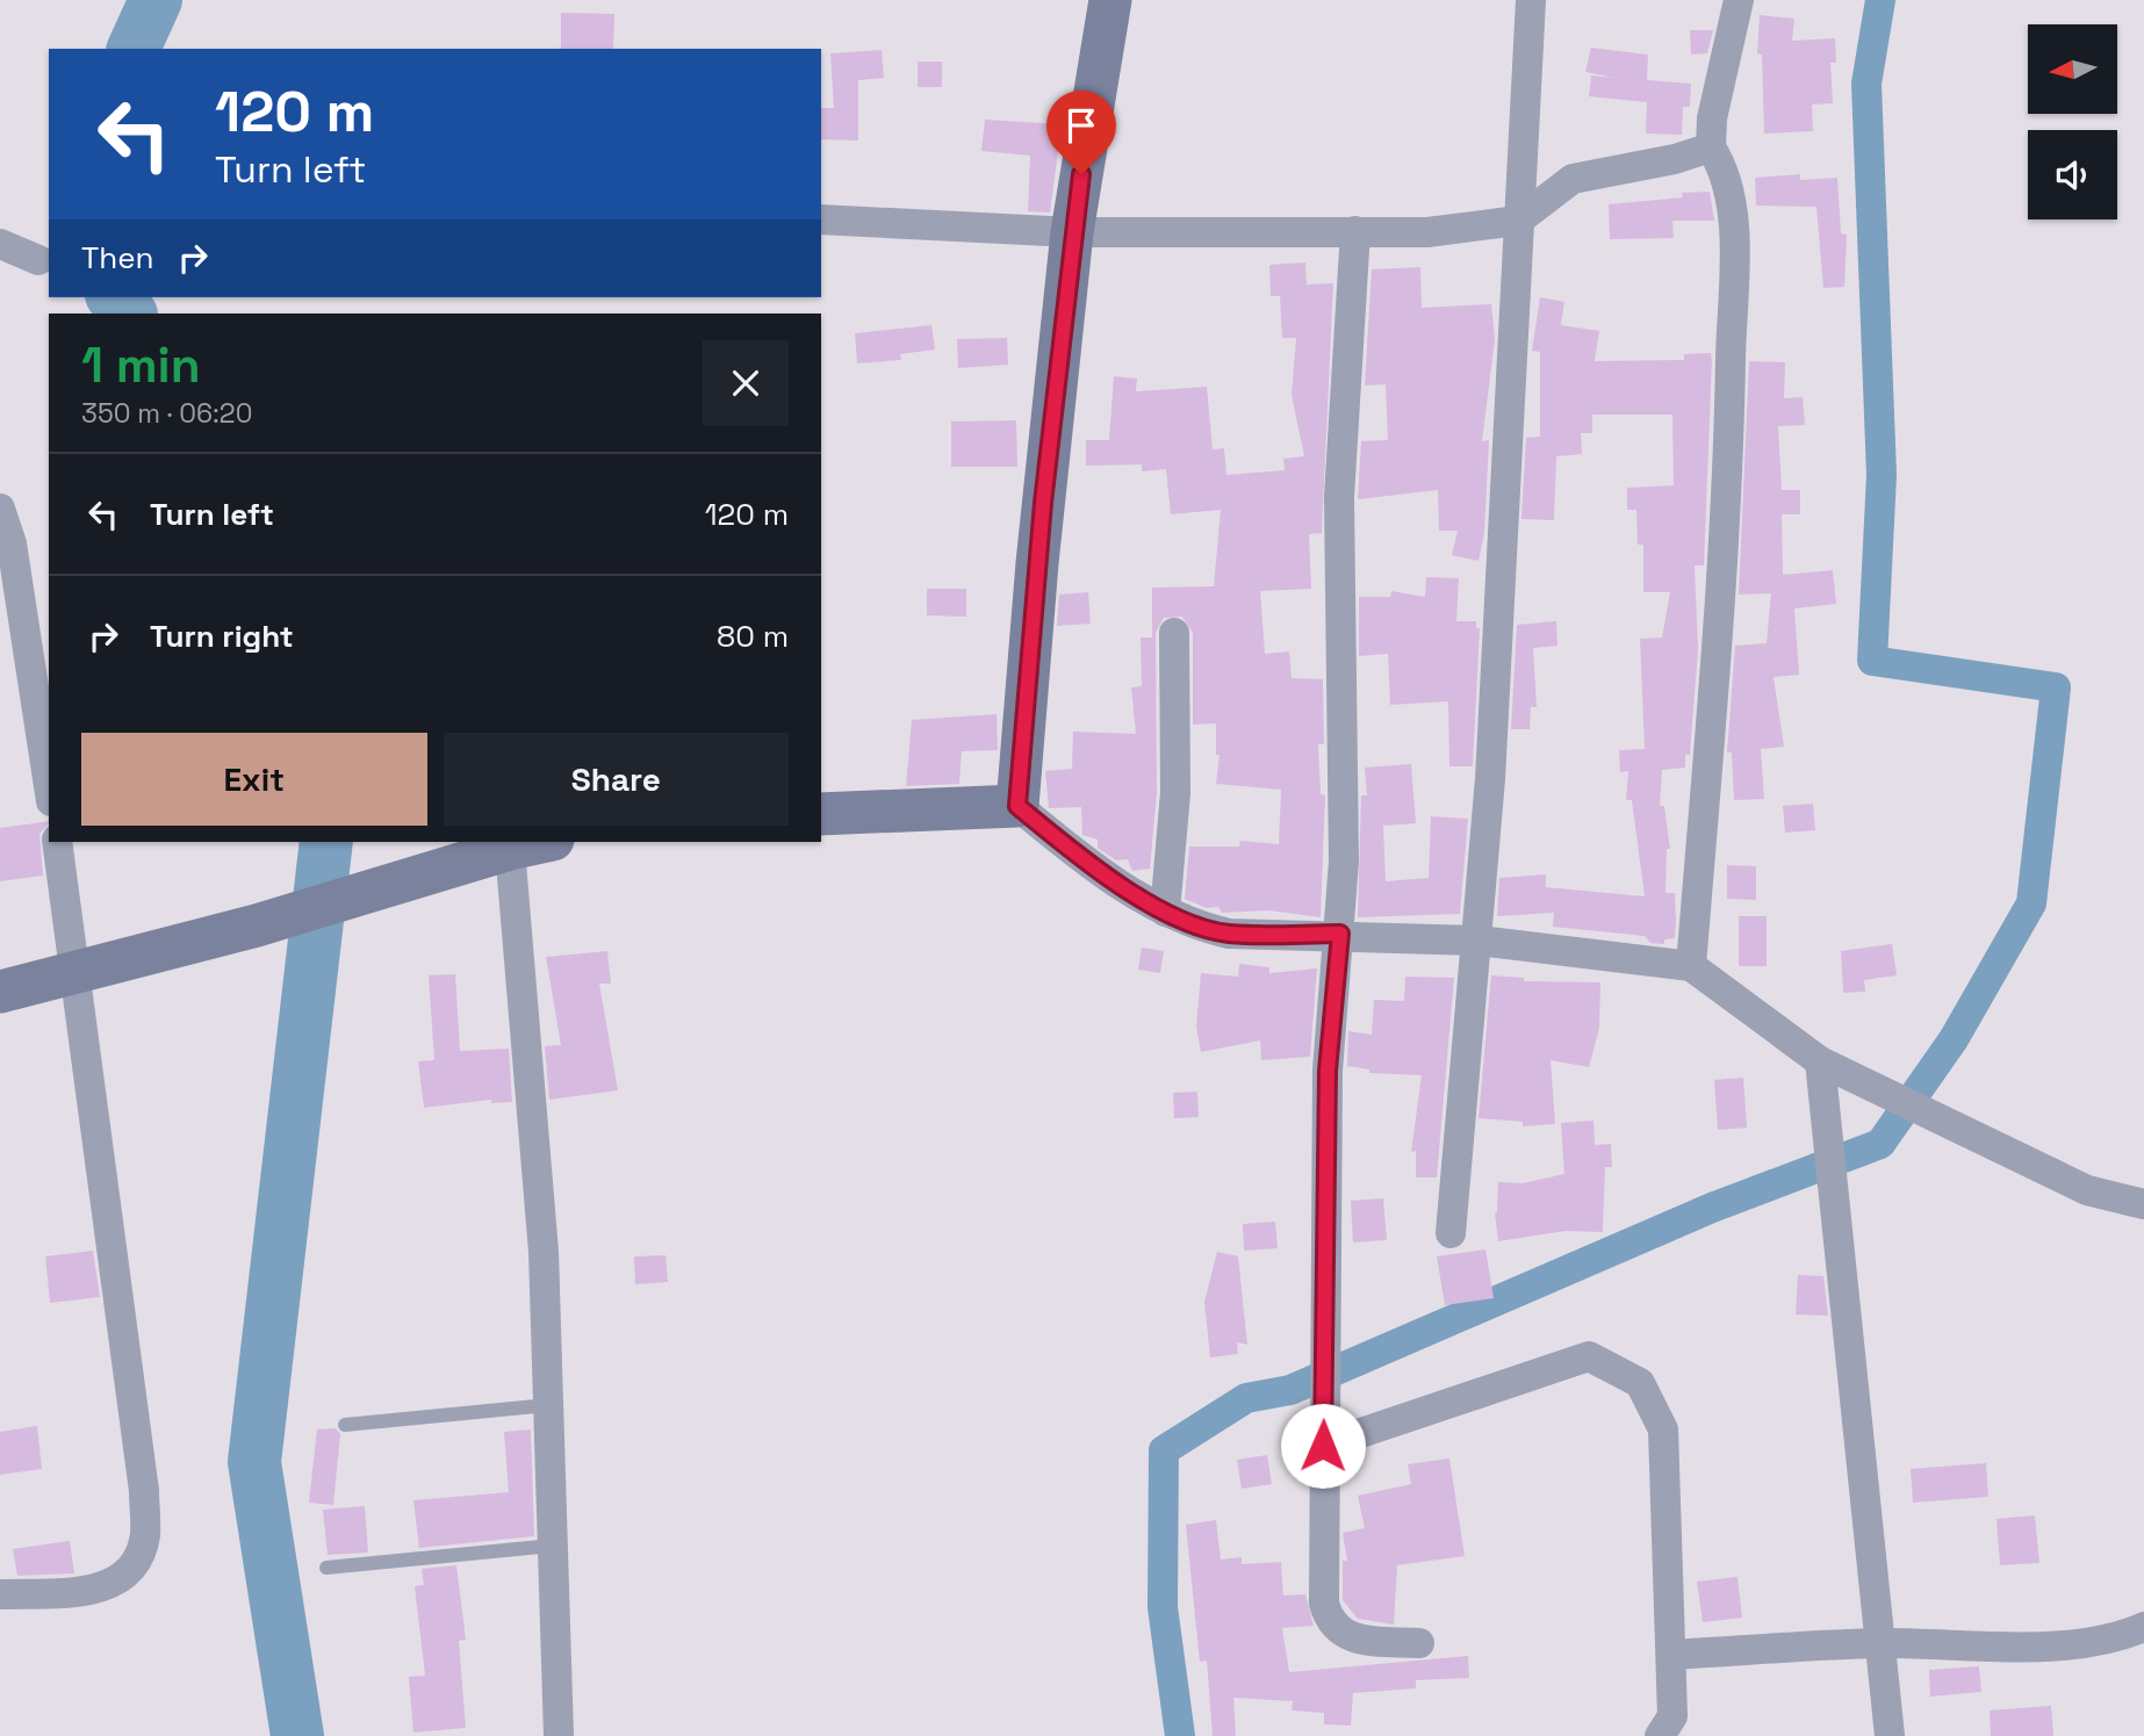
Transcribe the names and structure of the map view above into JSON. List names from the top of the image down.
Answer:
{
  "north": "left",
  "page": {
    "turn": ["120 m", "Turn left"],
    "then": "Then",
    "heading": ["1 min", "350 m · 06:20"],
    "list": [
      {
        "name": "Turn left",
        "value": "120 m"
      },
      {
        "name": "Turn right",
        "value": "80 m"
      }
    ],
    "buttons": ["Exit", "Share"]
  }
}
